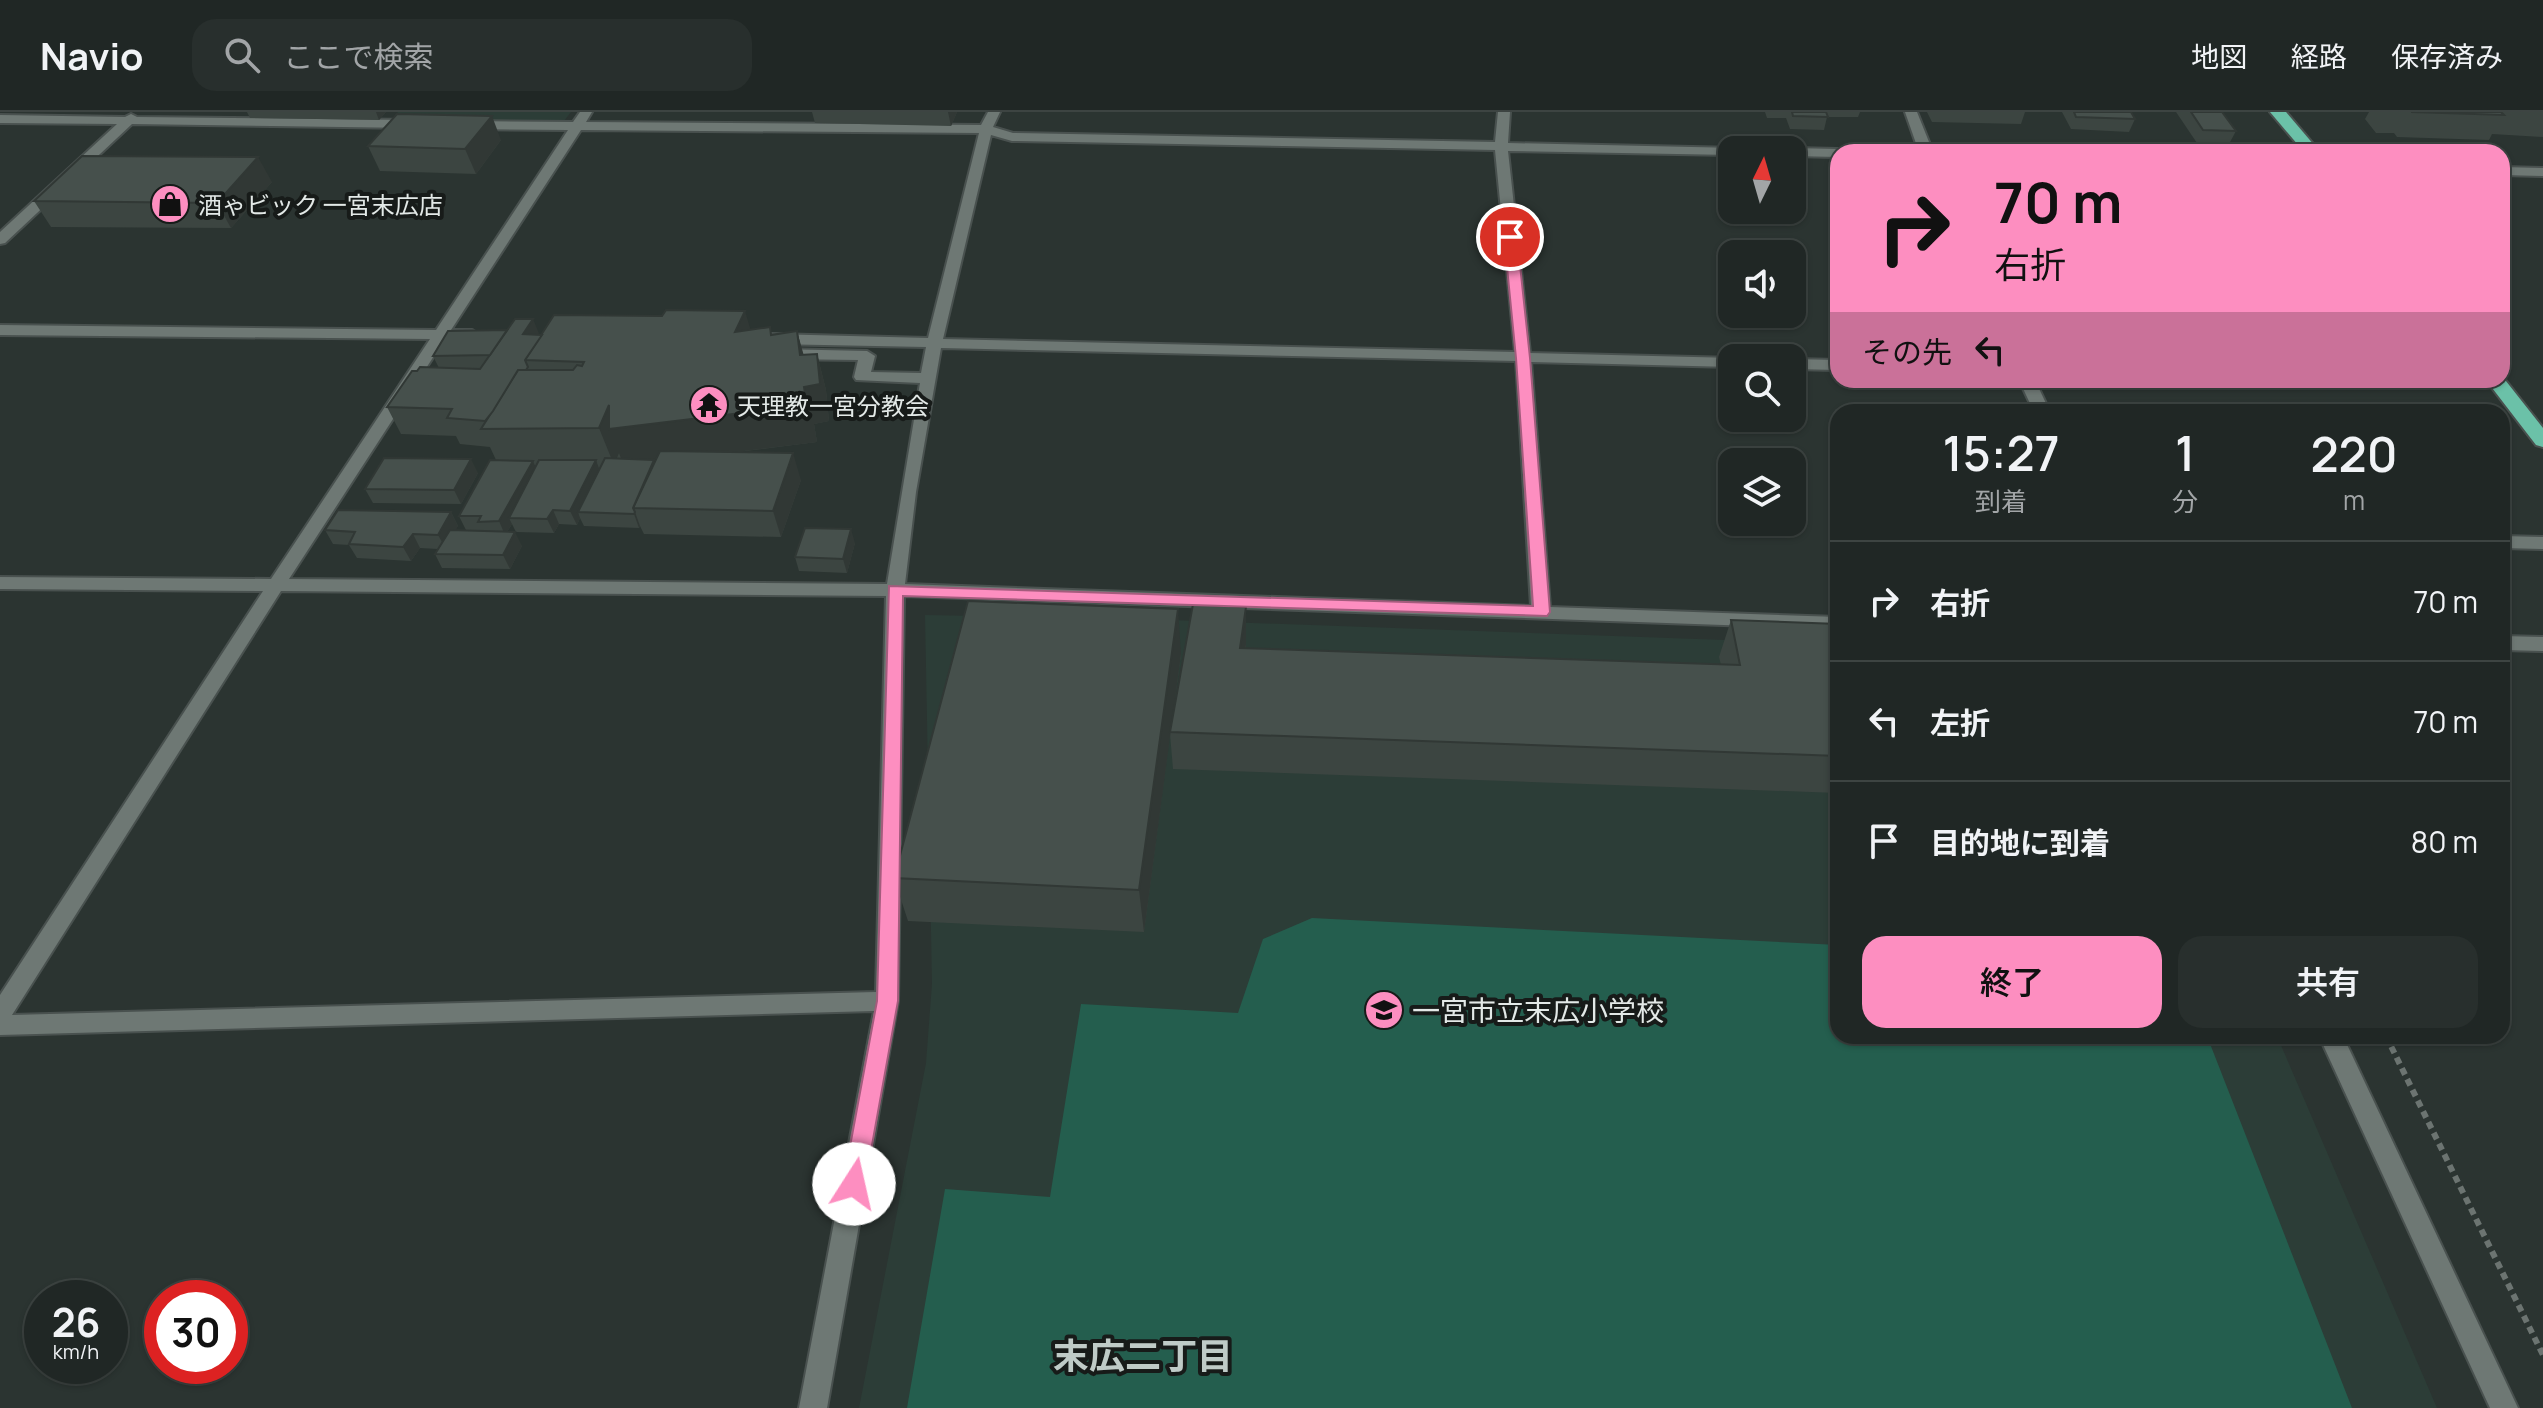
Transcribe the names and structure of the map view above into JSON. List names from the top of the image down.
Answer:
{
  "districts": ["末広二丁目"],
  "places": {
    "shop": ["酒ゃビック 一宮末広店"],
    "temple": ["天理教一宮分教会"],
    "school or university": ["一宮市立末広小学校"]
  },
  "north": "top",
  "page": {
    "header": "Navio",
    "search": "ここで検索",
    "nav": ["地図", "経路", "保存済み"],
    "turn": ["70 m", "右折"],
    "then": "その先",
    "eta": [
      "15:27",
      "到着",
      "1",
      "分",
      "220",
      "m"
    ],
    "list": [
      {
        "name": "右折",
        "value": "70 m"
      },
      {
        "name": "左折",
        "value": "70 m"
      },
      {
        "name": "目的地に到着",
        "value": "80 m"
      }
    ],
    "buttons": ["終了", "共有"],
    "speed": "26 km/h",
    "limit": "30"
  }
}
